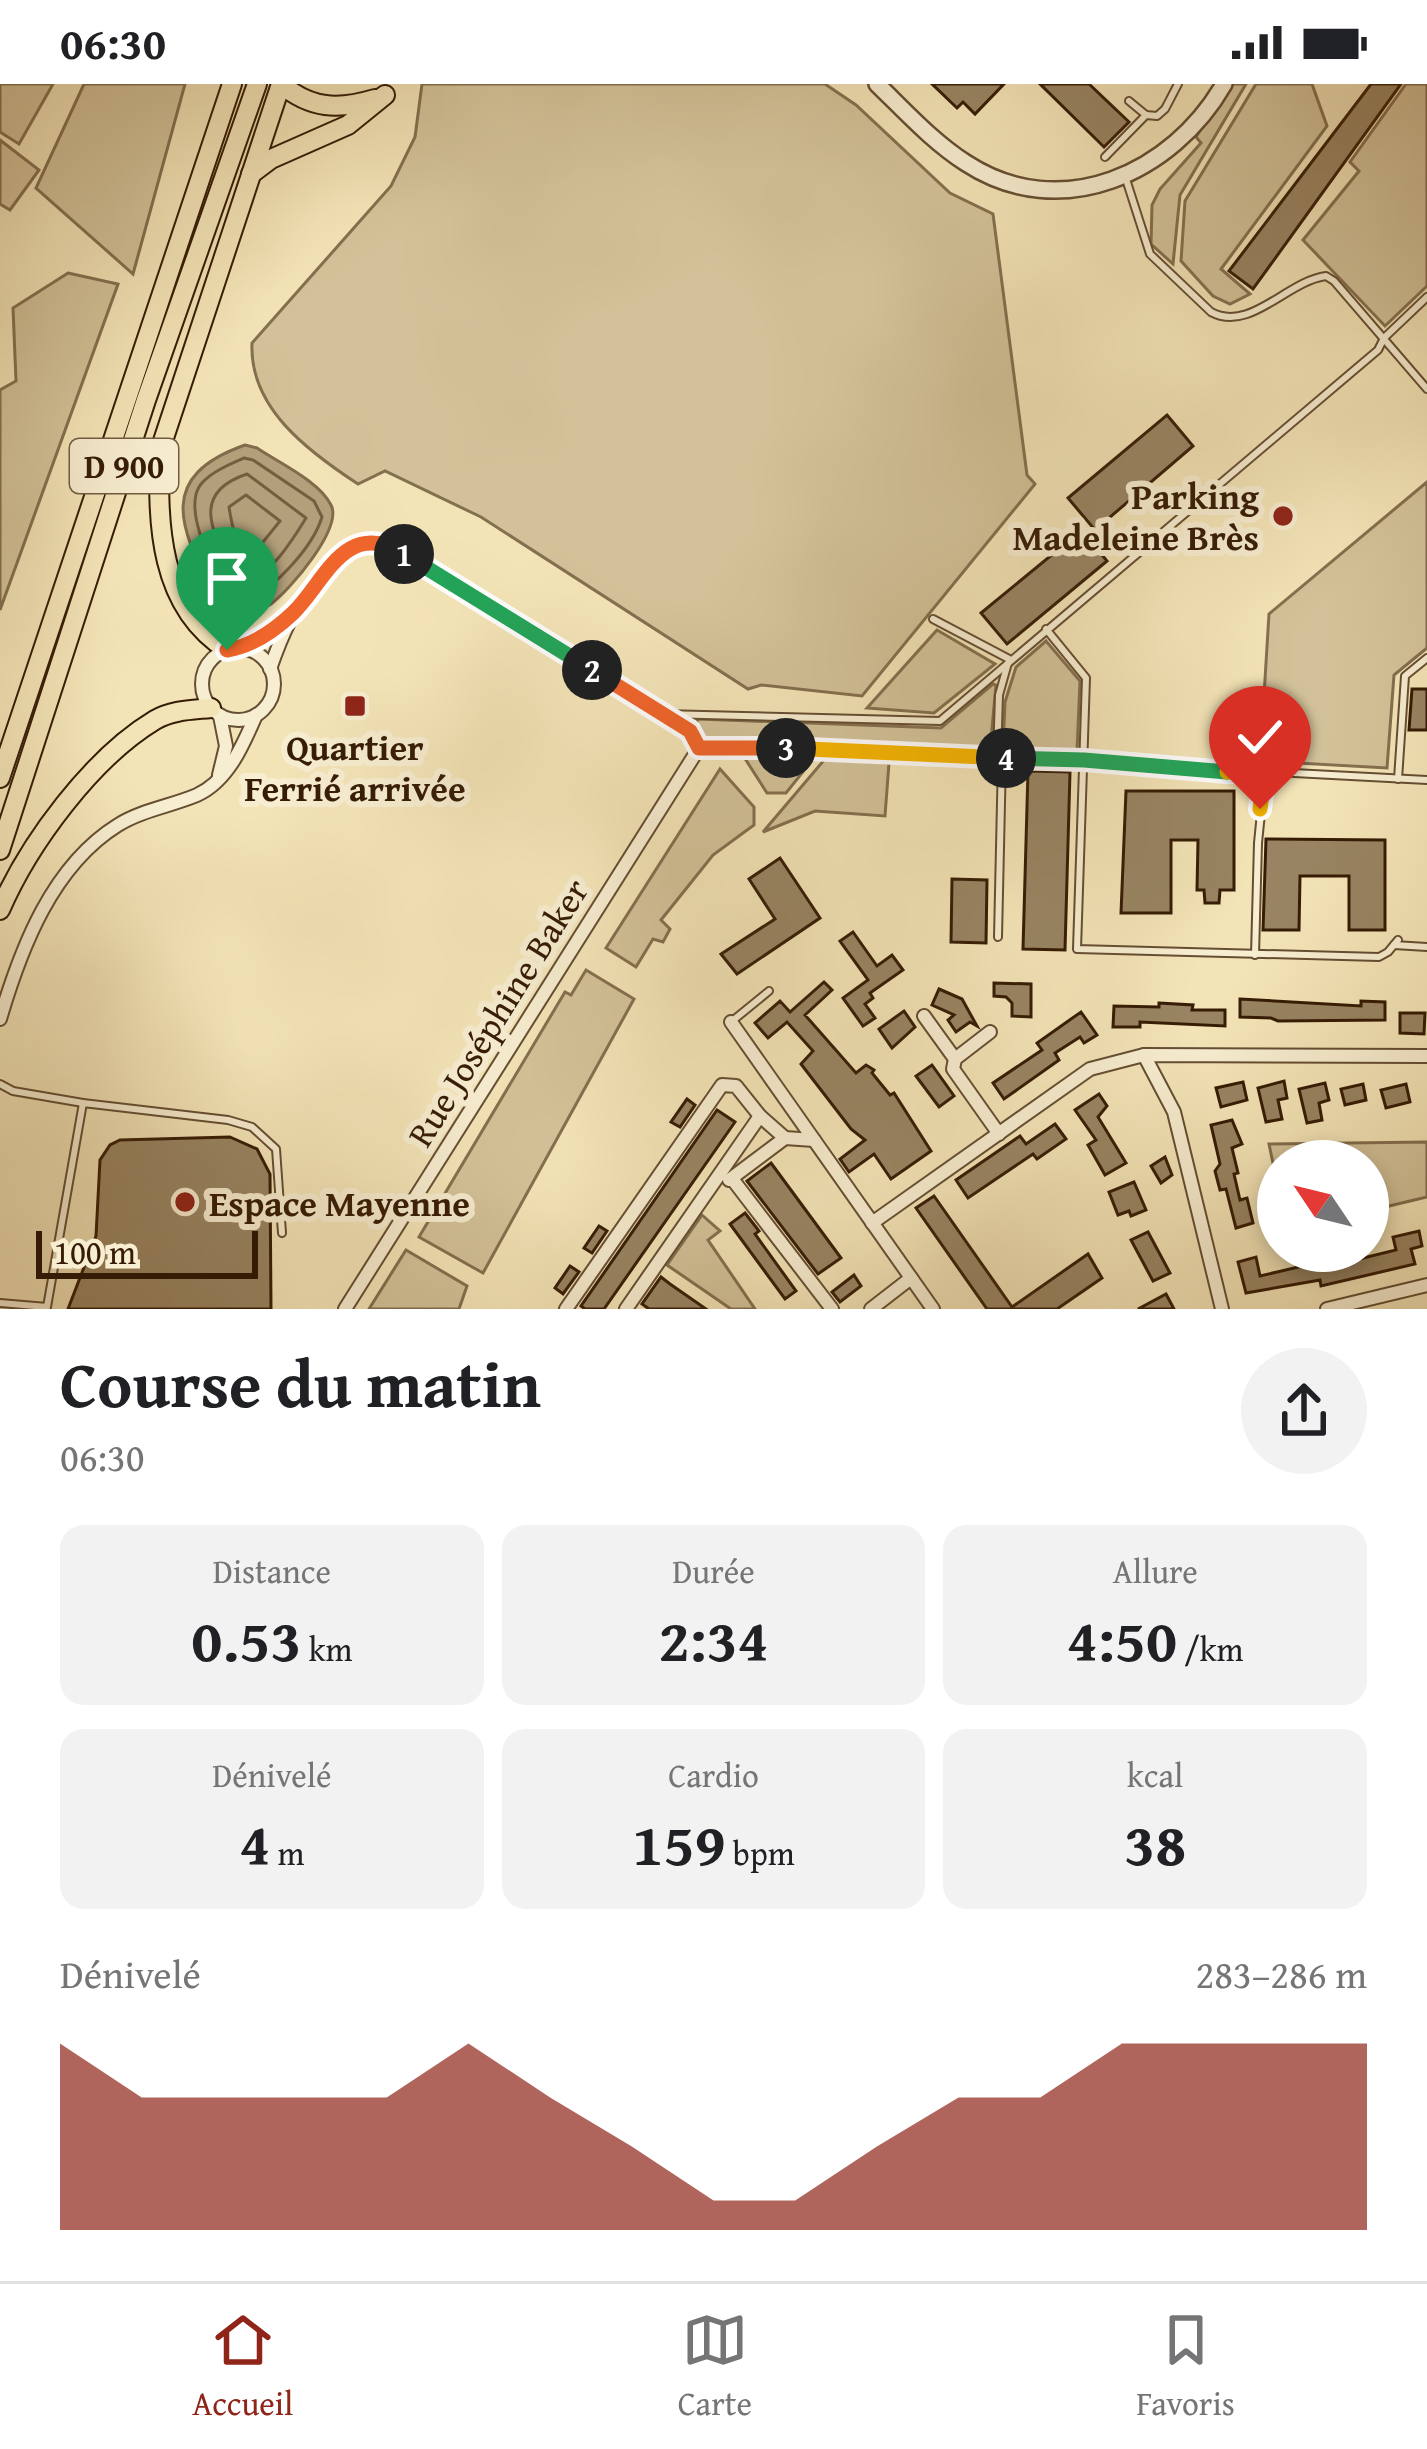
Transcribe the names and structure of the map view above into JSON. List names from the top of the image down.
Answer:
{
  "streets": {
    "main road": ["D 900"],
    "street": ["Rue Joséphine Baker"]
  },
  "places": {
    "other": ["Parking Madeleine Brès", "Espace Mayenne"],
    "transit": ["Quartier Ferrié arrivée"]
  },
  "scale_bar": "100 m",
  "north": "top left",
  "page": {
    "status": "06:30",
    "pins": [
      "1",
      "2",
      "3",
      "4"
    ],
    "scale": "100 m",
    "heading": ["Course du matin", "06:30"],
    "stats": [
      ["Distance", "0.53 km"],
      ["Durée", "2:34"],
      ["Allure", "4:50 /km"],
      ["Dénivelé", "4 m"],
      ["Cardio", "159 bpm"],
      ["kcal", "38"]
    ],
    "chart": ["Dénivelé", "283–286 m"],
    "tabs": ["Accueil", "Carte", "Favoris"]
  }
}
